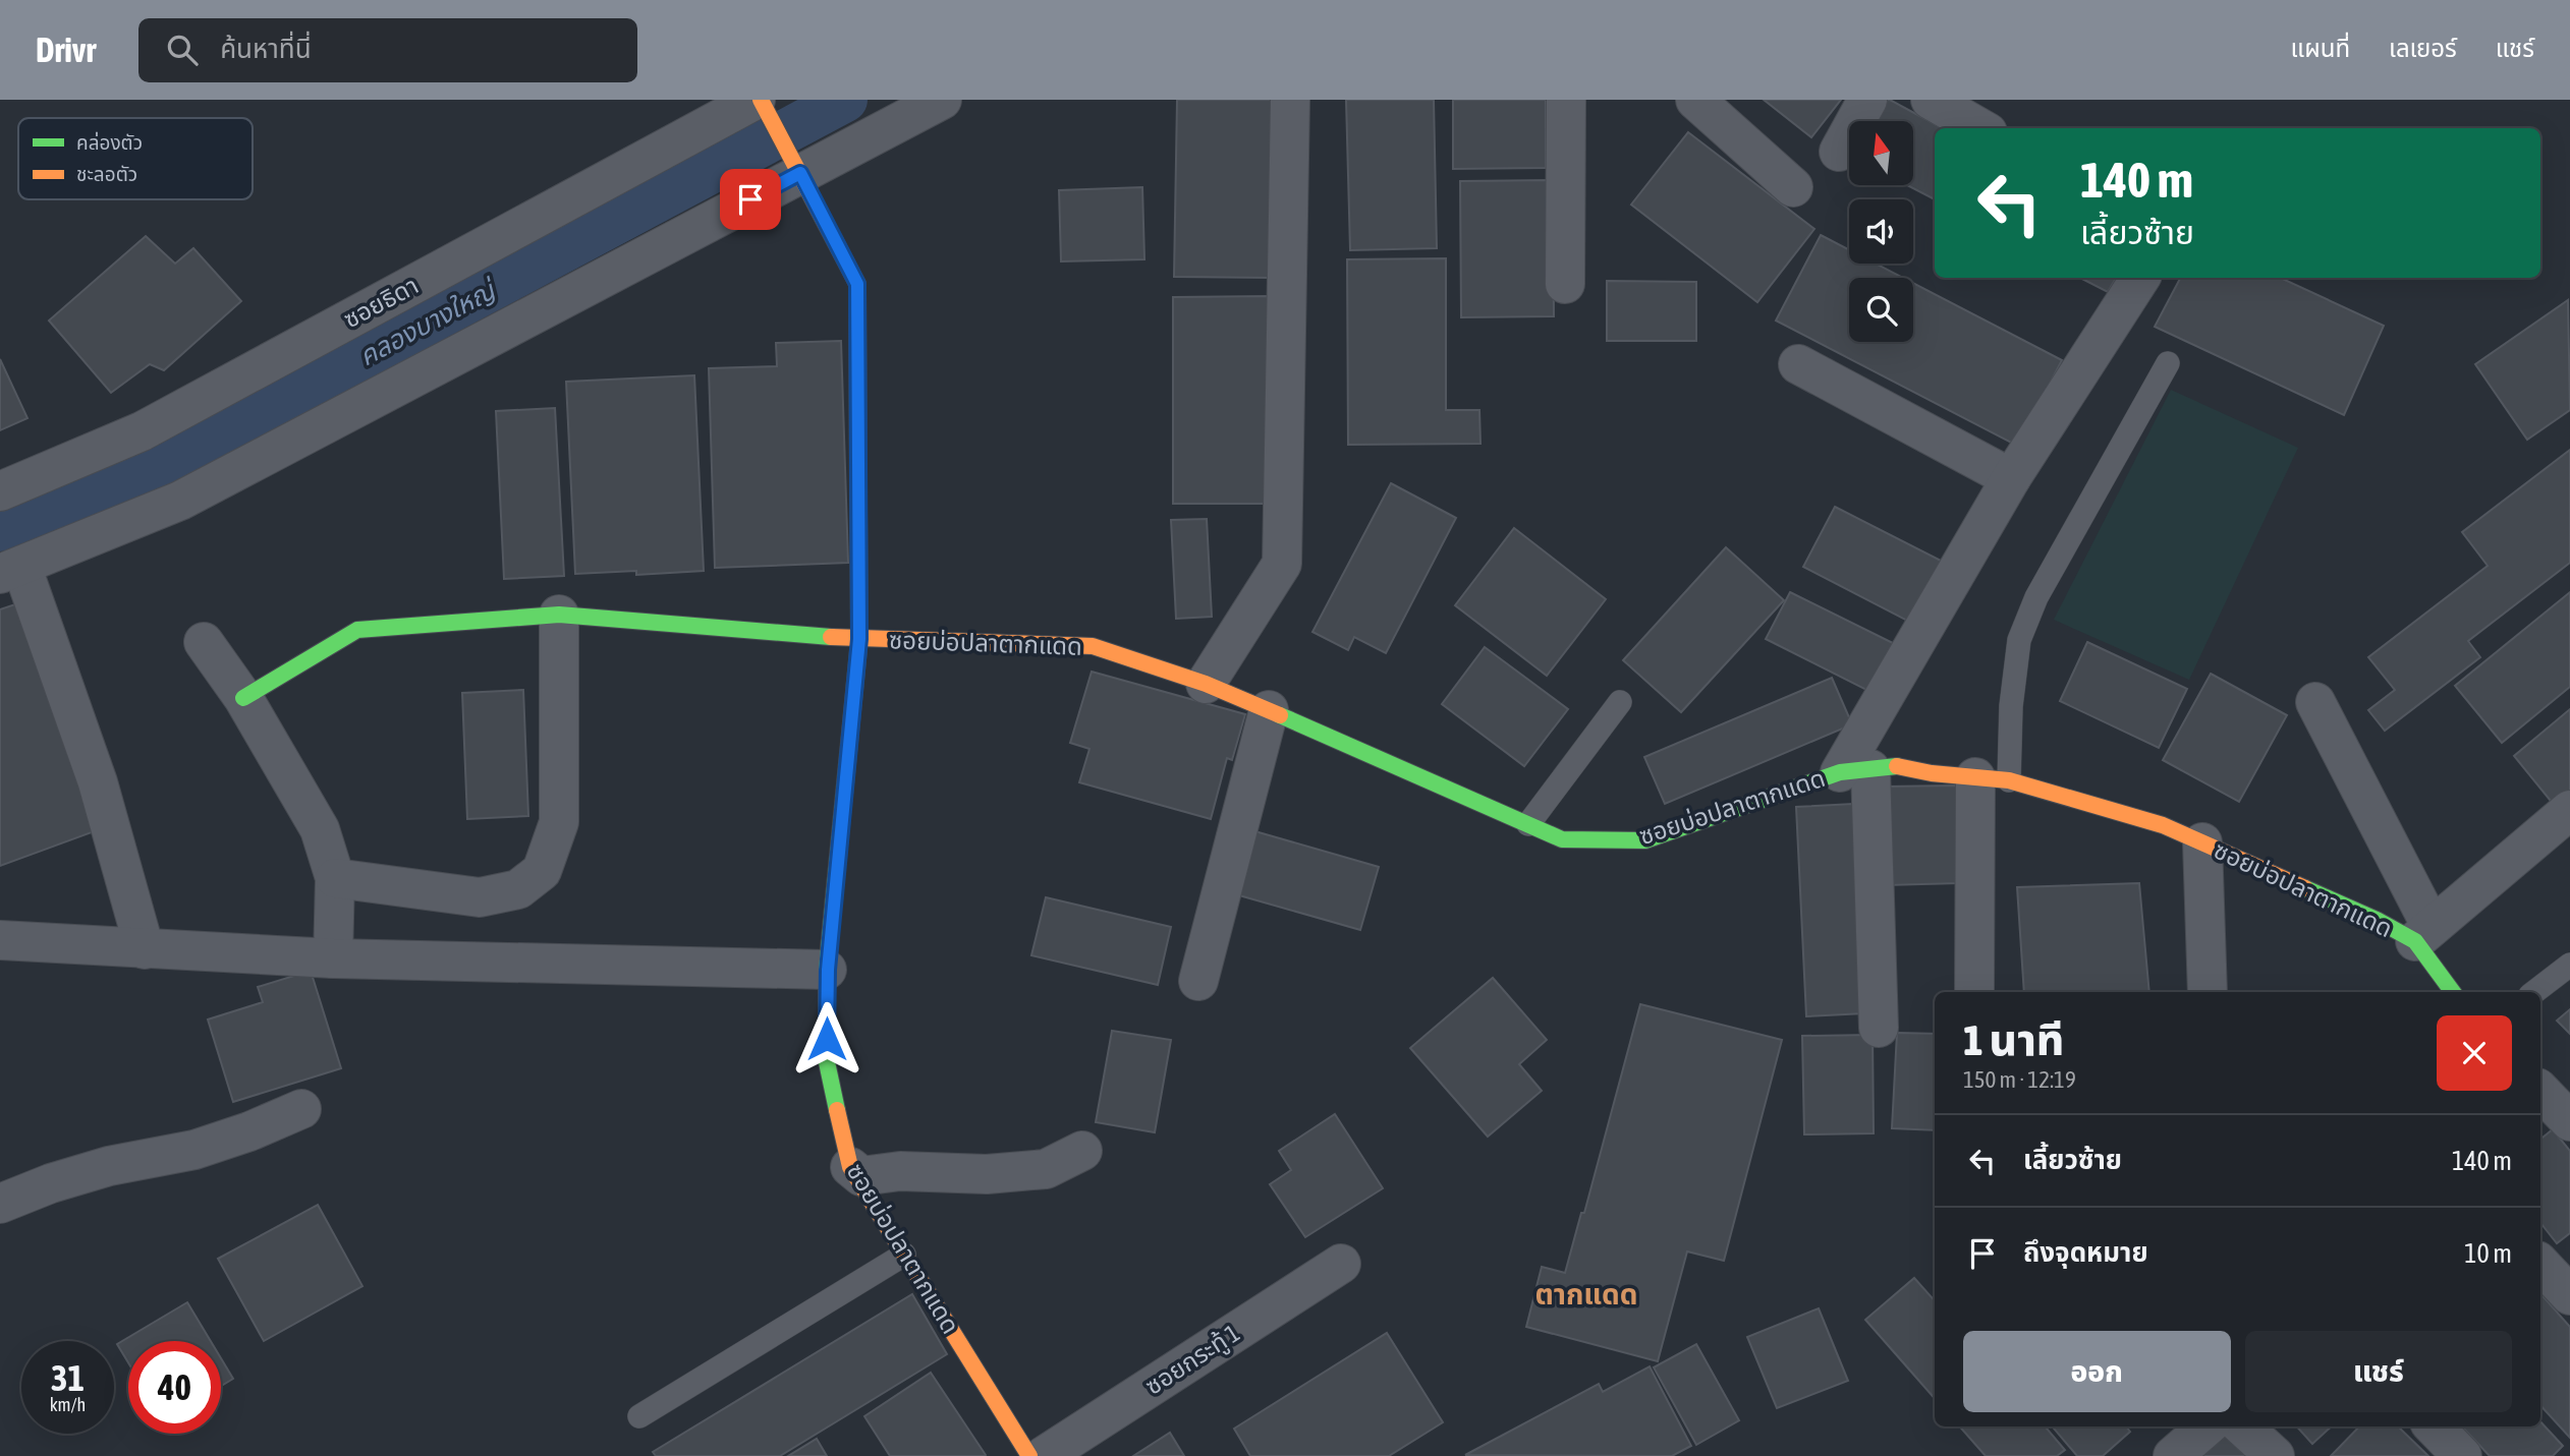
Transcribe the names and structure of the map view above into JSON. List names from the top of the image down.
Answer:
{
  "streets": {
    "street": ["ซอยธิดา", "ซอยบ่อปลาตากแดด", "ซอยกระทู้ 1"]
  },
  "crossings": [
    ["ซอยธิดา", "ซอยบ่อปลาตากแดด"]
  ],
  "districts": ["ตากแดด"],
  "water": ["คลองบางใหญ่"],
  "legend": ["คล่องตัว", "ชะลอตัว"],
  "north": "top",
  "page": {
    "header": "Drivr",
    "search": "ค้นหาที่นี่",
    "nav": ["แผนที่", "เลเยอร์", "แชร์"],
    "turn": ["140 m", "เลี้ยวซ้าย"],
    "heading": ["1 นาที", "150 m · 12:19"],
    "list": [
      {
        "name": "เลี้ยวซ้าย",
        "value": "140 m"
      },
      {
        "name": "ถึงจุดหมาย",
        "value": "10 m"
      }
    ],
    "buttons": ["ออก", "แชร์"],
    "speed": "31 km/h",
    "limit": "40"
  }
}
